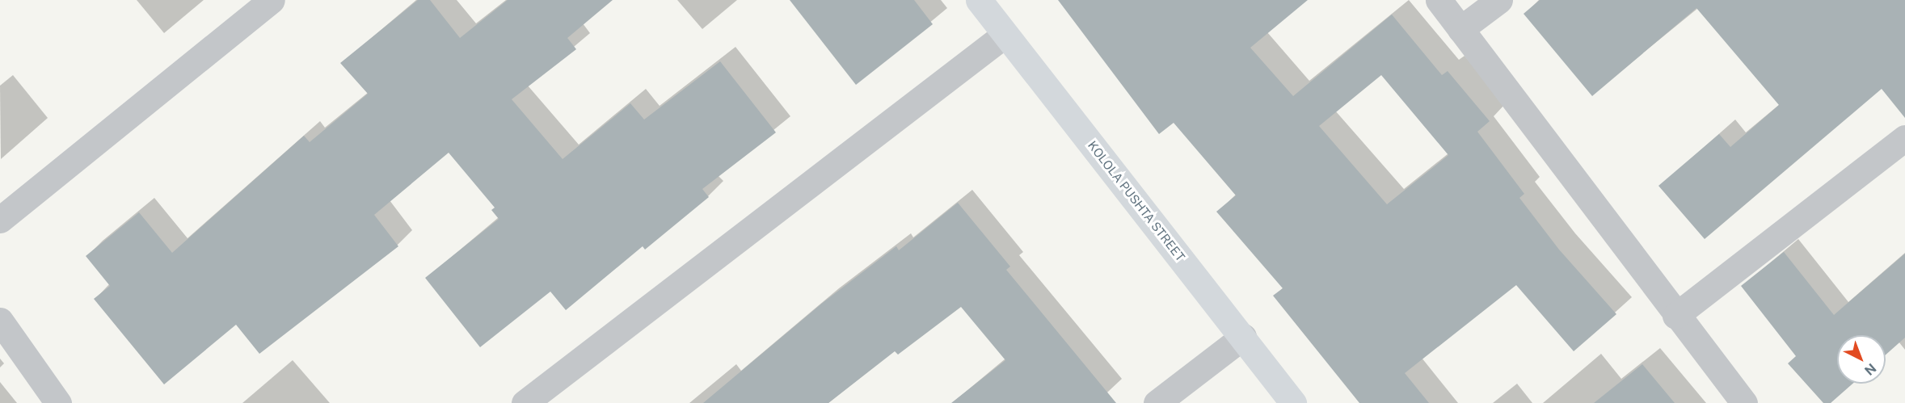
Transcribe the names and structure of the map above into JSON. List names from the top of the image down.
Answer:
{
  "streets": {
    "main road": ["KOLOLA PUSHTA STREET"]
  },
  "north": "bottom right"
}
